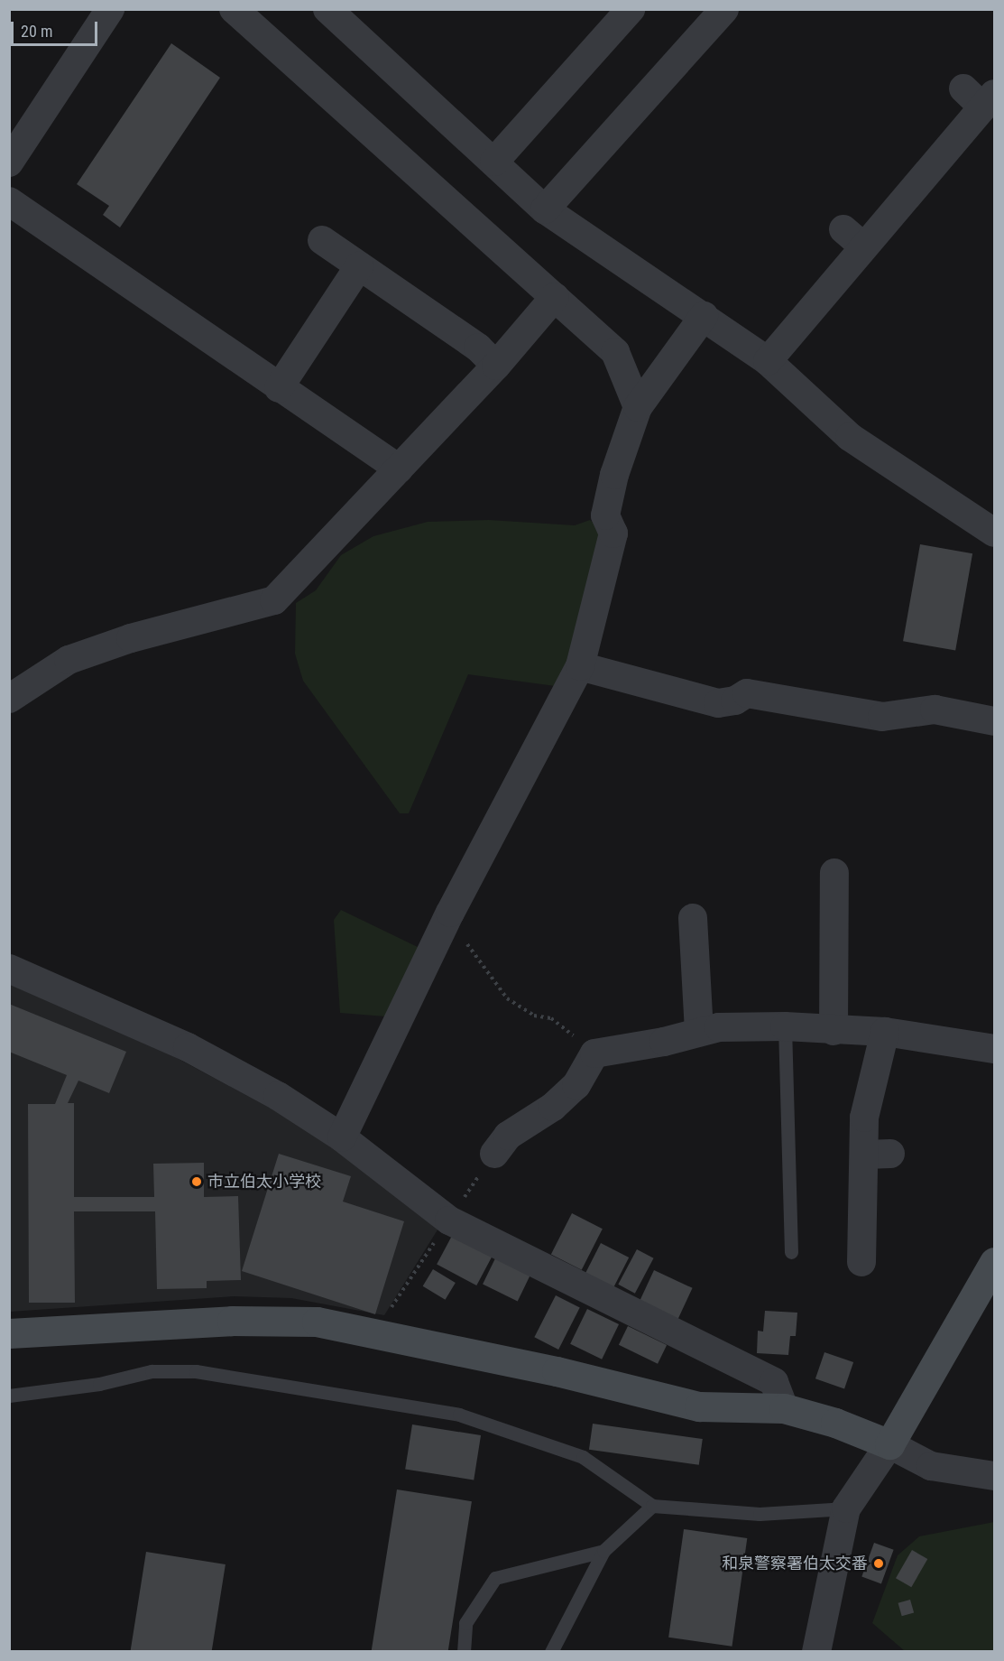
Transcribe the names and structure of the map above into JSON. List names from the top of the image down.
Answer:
{
  "places": ["市立伯太小学校", "和泉警察署伯太交番"],
  "scale_bar": "20 m"
}
